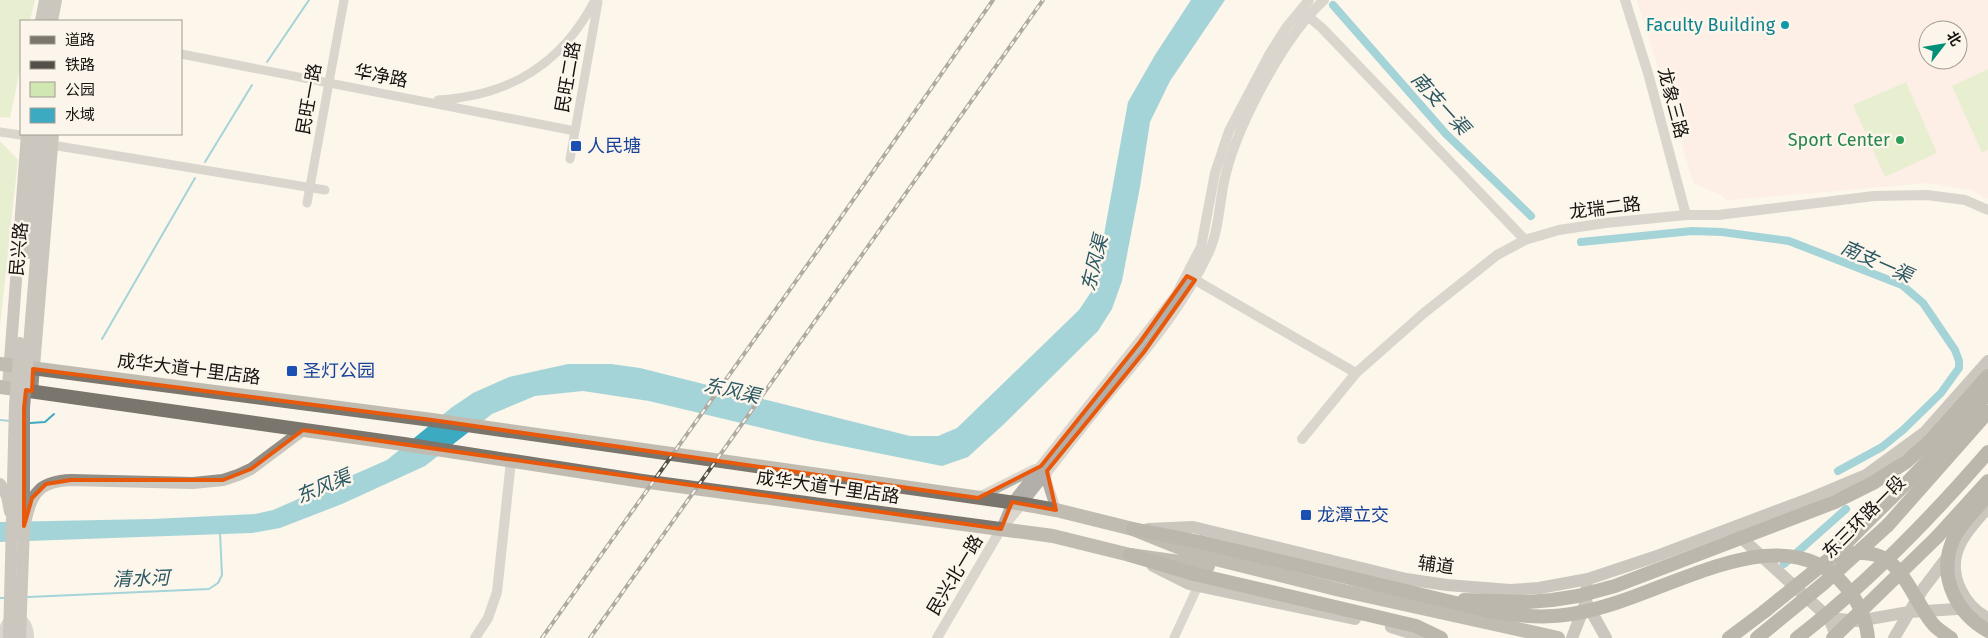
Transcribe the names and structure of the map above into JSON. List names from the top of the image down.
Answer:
{
  "streets": {
    "highway": ["东三环路一段"],
    "main road": ["民兴路", "成华大道十里店路", "辅道"],
    "street": [
      "华净路",
      "民旺二路",
      "民旺一路",
      "龙象三路",
      "龙瑞二路",
      "民兴北一路"
    ]
  },
  "crossings": [
    ["华净路", "民旺二路"],
    ["华净路", "民旺一路"],
    ["龙象三路", "龙瑞二路"],
    ["民兴路", "成华大道十里店路"],
    ["成华大道十里店路", "辅道"],
    ["成华大道十里店路", "民兴北一路"]
  ],
  "water": ["南支一渠", "东风渠", "清水河"],
  "places": {
    "other": ["Faculty Building", "Sport Center"],
    "transit": ["人民塘", "圣灯公园", "龙潭立交"]
  },
  "legend": [
    "道路",
    "铁路",
    "公园",
    "水域"
  ],
  "north": "top right"
}
